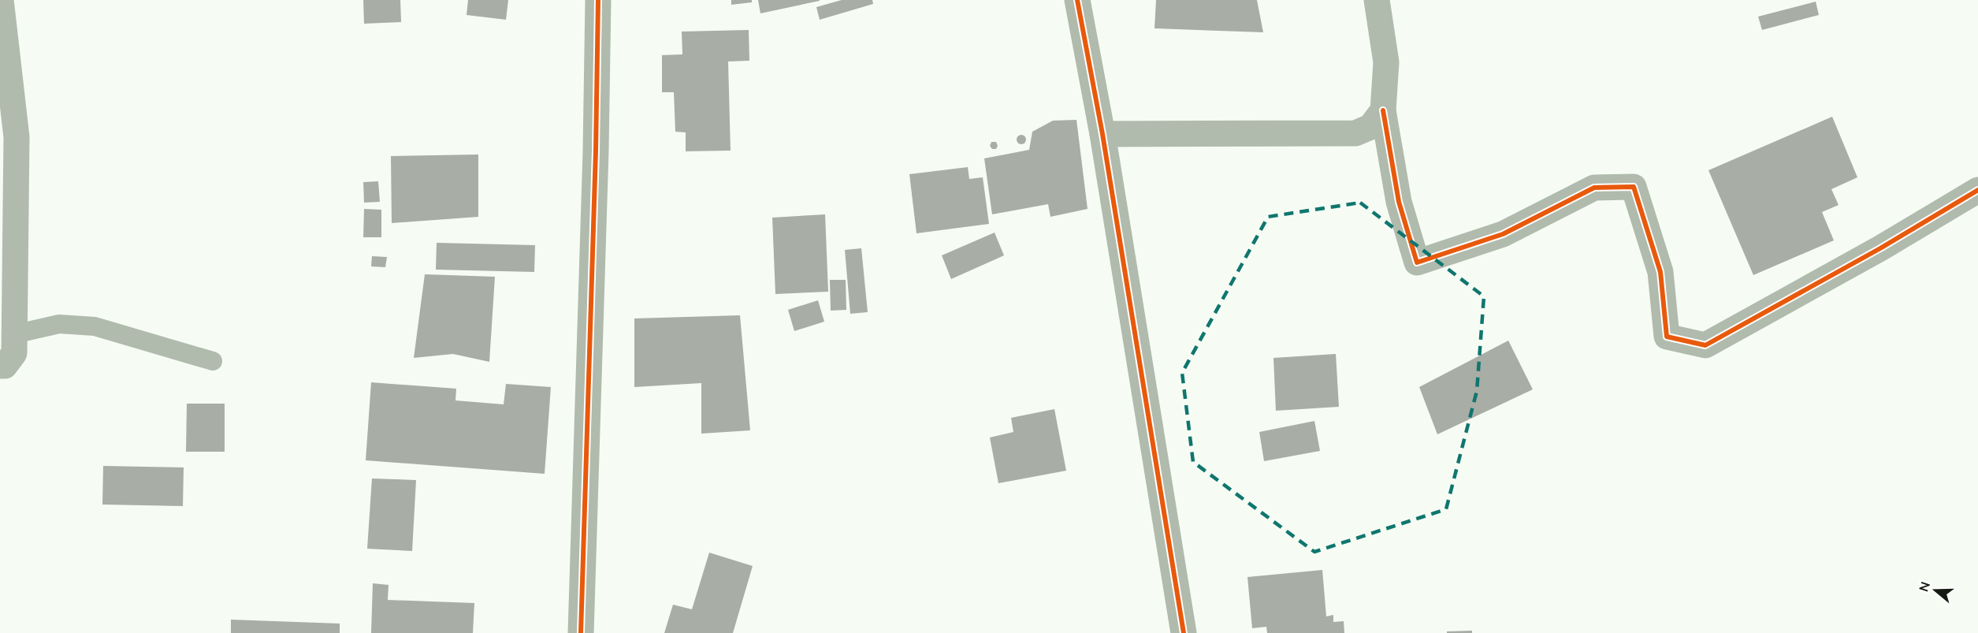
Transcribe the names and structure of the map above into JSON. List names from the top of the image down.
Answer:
{
  "north": "left"
}
